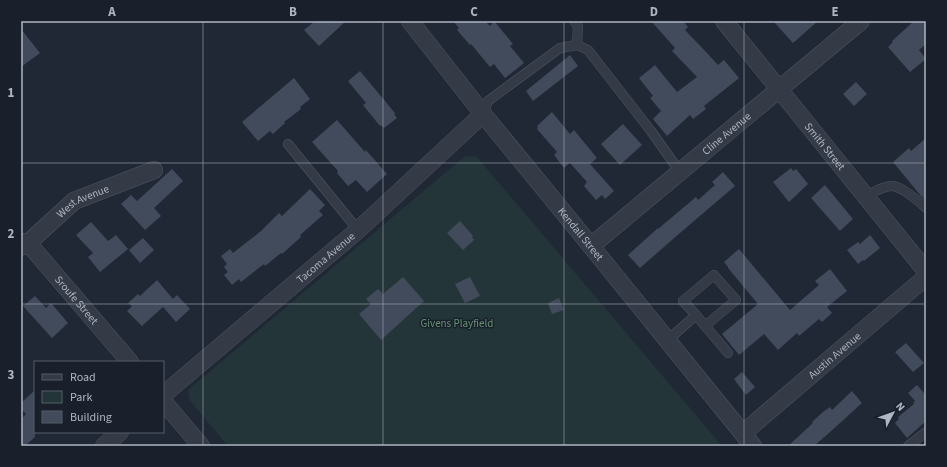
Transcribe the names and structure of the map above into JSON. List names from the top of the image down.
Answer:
{
  "streets": {
    "street": [
      "Cline Avenue",
      "Smith Street",
      "West Avenue",
      "Kendall Street",
      "Tacoma Avenue",
      "Sroufe Street",
      "Austin Avenue"
    ]
  },
  "crossings": [
    ["Cline Avenue", "Smith Street"],
    ["Cline Avenue", "Kendall Street"],
    ["West Avenue", "Sroufe Street"],
    ["Kendall Street", "Tacoma Avenue"],
    ["Kendall Street", "Austin Avenue"]
  ],
  "parks": ["Givens Playfield"],
  "legend": ["Road", "Park", "Building"],
  "north": "top right",
  "grid": {
    "columns": [
      "A",
      "B",
      "C",
      "D",
      "E"
    ],
    "rows": ["1", "2", "3"]
  }
}
